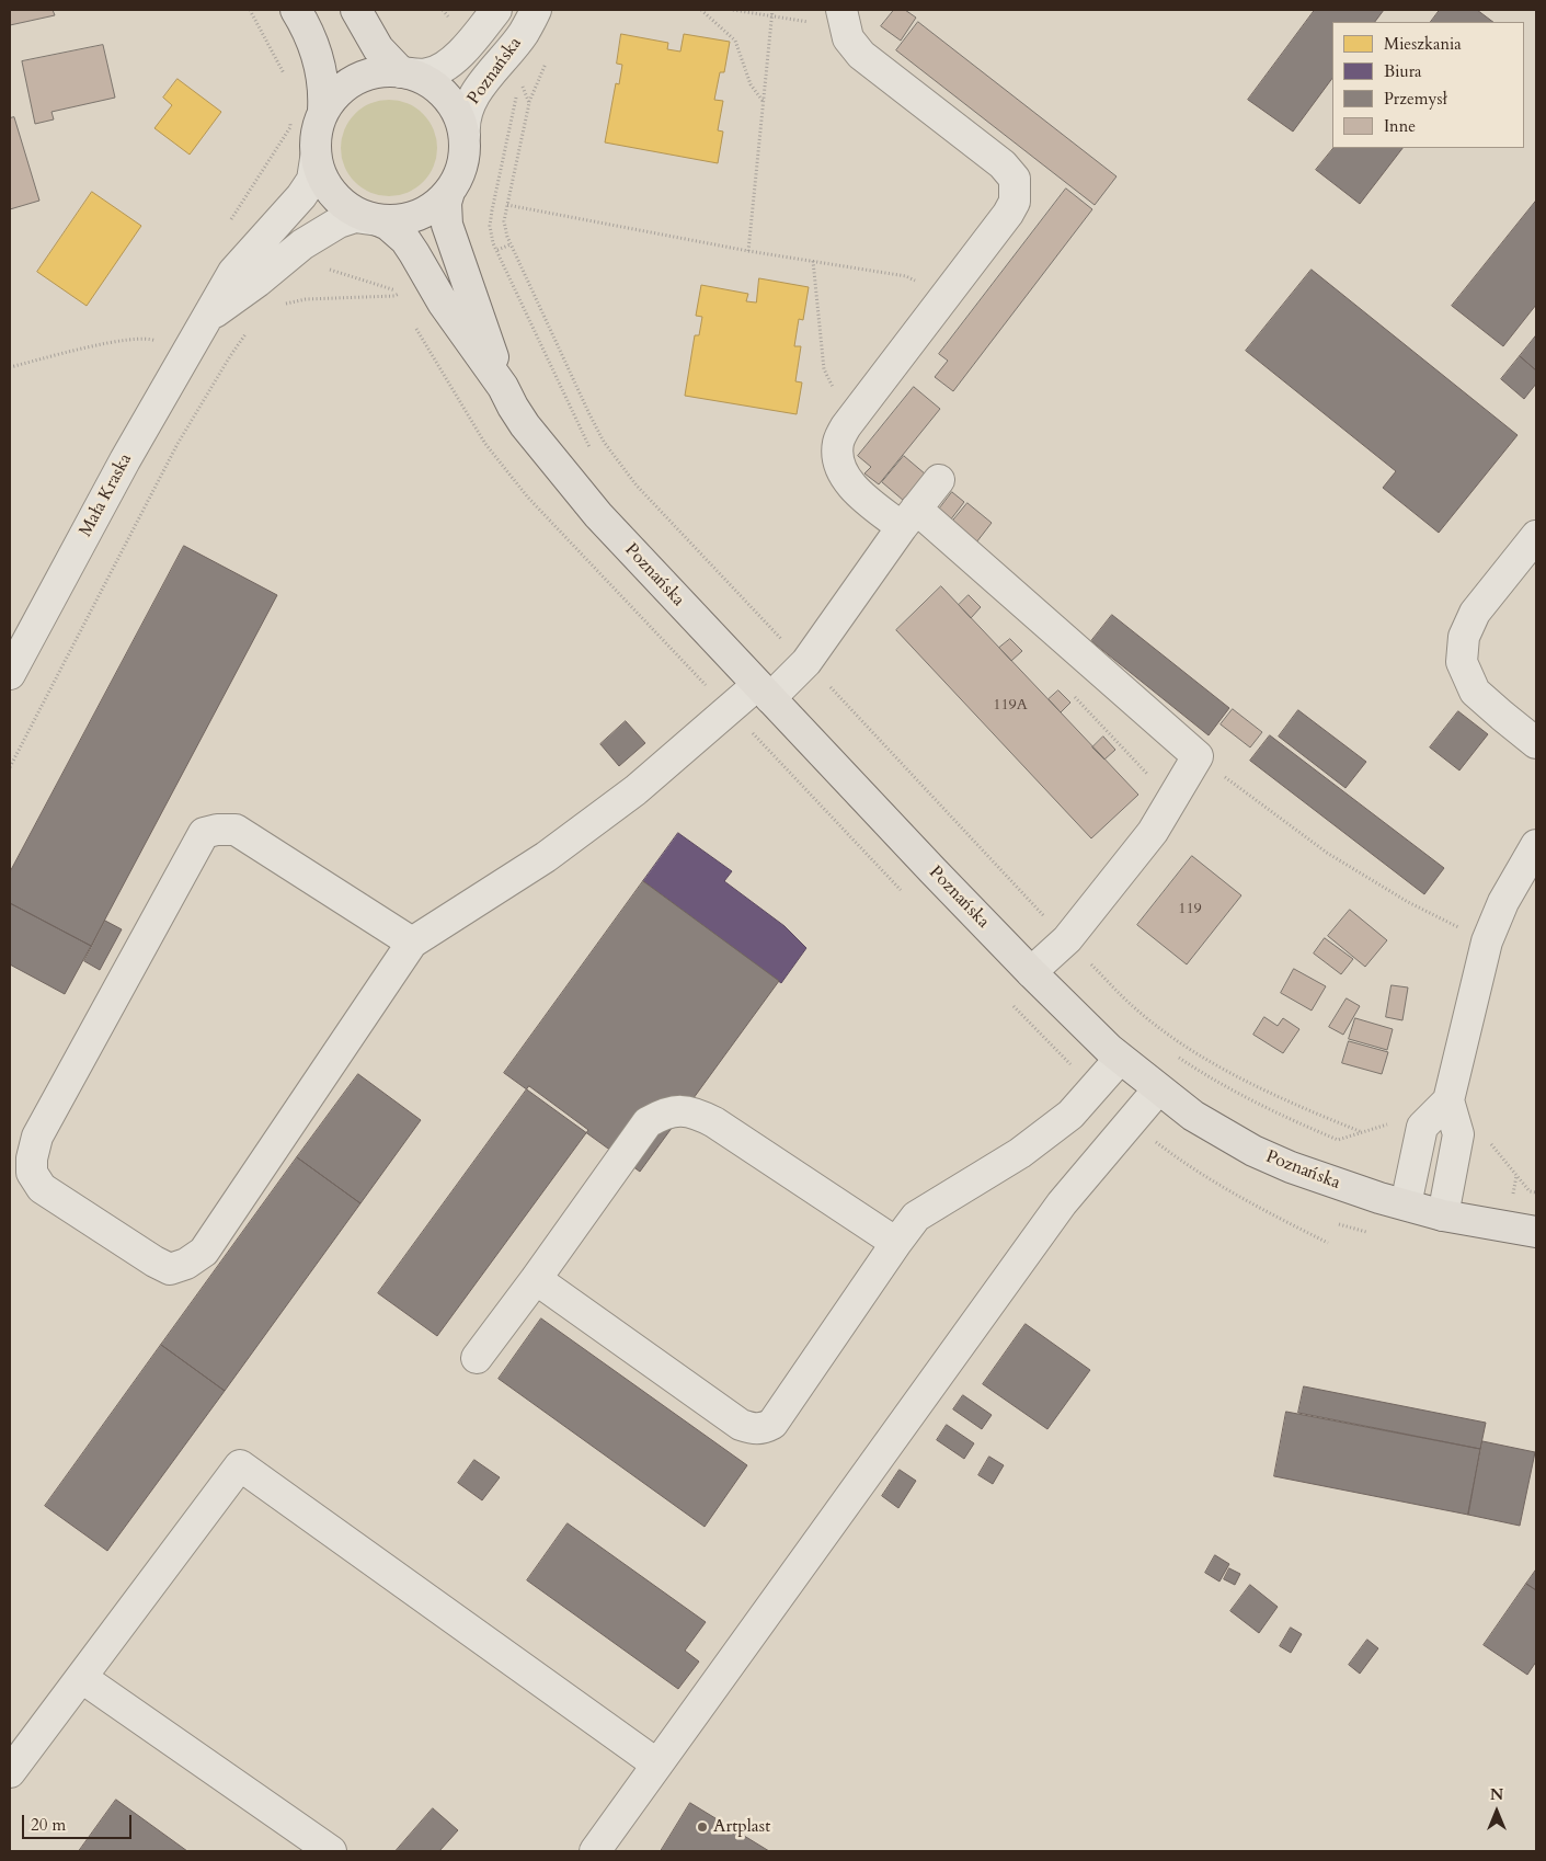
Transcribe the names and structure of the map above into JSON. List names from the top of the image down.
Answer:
{
  "streets": {
    "main road": ["Poznańska"],
    "street": ["Mała Kraska"]
  },
  "crossings": [
    ["Poznańska", "Mała Kraska"]
  ],
  "places": ["Artplast"],
  "house_numbers": ["119A", "119"],
  "legend": [
    "Mieszkania",
    "Biura",
    "Przemysł",
    "Inne"
  ],
  "scale_bar": "20 m",
  "north": "top"
}
